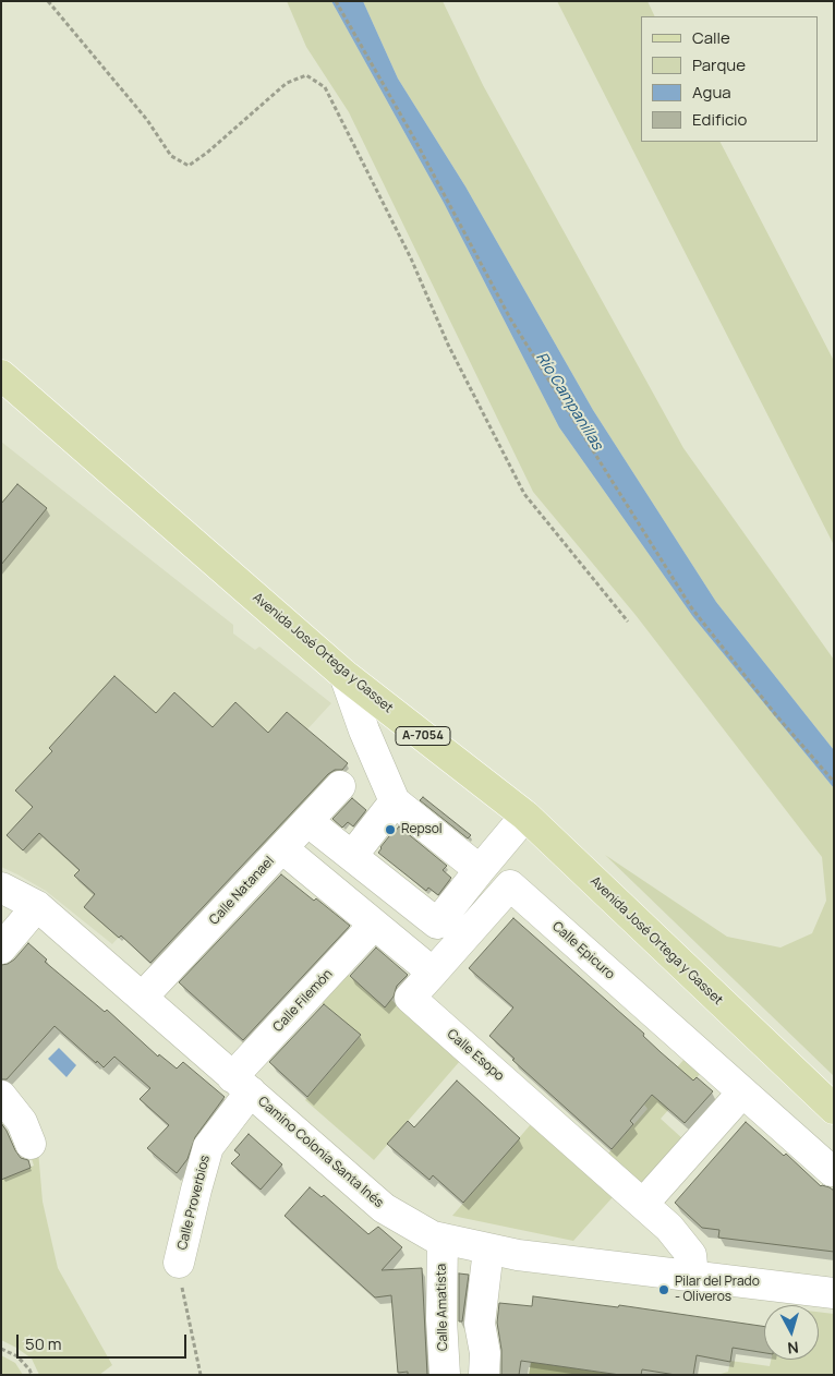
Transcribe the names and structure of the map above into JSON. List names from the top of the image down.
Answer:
{
  "streets": {
    "main road": ["Avenida José Ortega y Gasset", "A-7054"],
    "street": [
      "Calle Natanael",
      "Calle Epicuro",
      "Calle Filemón",
      "Calle Esopo",
      "Camino Colonia Santa Inés",
      "Calle Proverbios",
      "Calle Amatista"
    ]
  },
  "crossings": [
    ["Calle Natanael", "Camino Colonia Santa Inés"],
    ["Calle Epicuro", "Calle Esopo"],
    ["Calle Filemón", "Camino Colonia Santa Inés"],
    ["Calle Filemón", "Calle Proverbios"],
    ["Calle Esopo", "Camino Colonia Santa Inés"],
    ["Camino Colonia Santa Inés", "Calle Proverbios"],
    ["Camino Colonia Santa Inés", "Calle Amatista"]
  ],
  "water": ["Río Campanillas"],
  "places": ["Repsol", "Pilar del Prado - Oliveros"],
  "legend": [
    "Calle",
    "Parque",
    "Agua",
    "Edificio"
  ],
  "scale_bar": "50 m",
  "north": "bottom"
}
